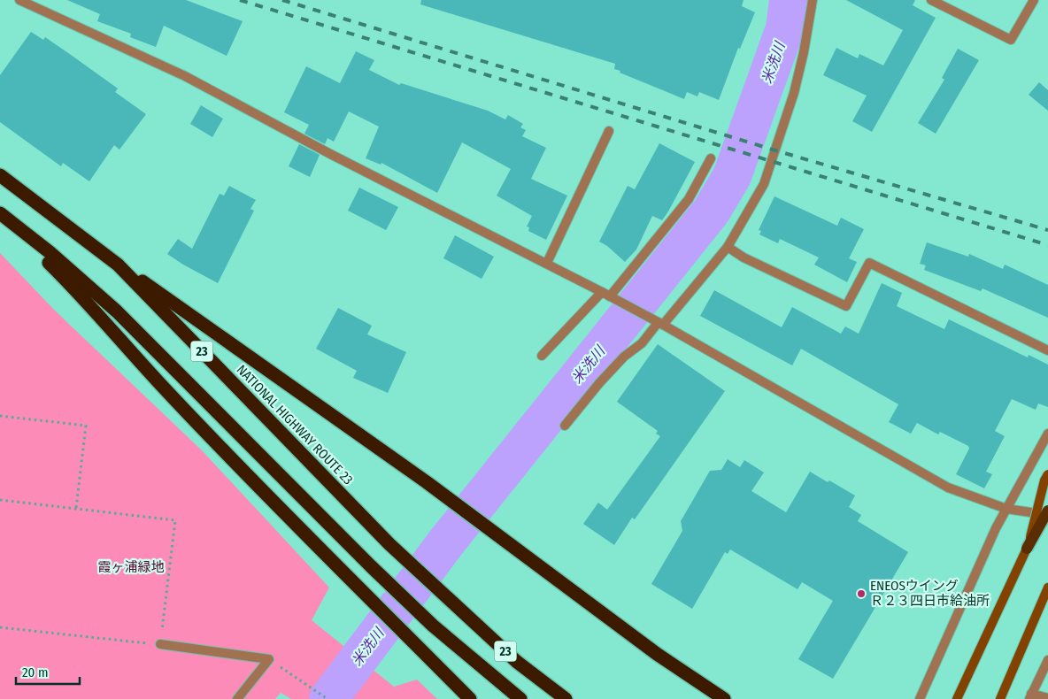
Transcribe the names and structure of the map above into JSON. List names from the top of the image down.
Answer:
{
  "streets": {
    "highway": ["23", "NATIONAL HIGHWAY ROUTE 23"]
  },
  "water": ["米洗川"],
  "parks": ["霞ヶ浦緑地"],
  "places": ["ENEOSウイング Ｒ２３四日市給油所"],
  "scale_bar": "20 m"
}
